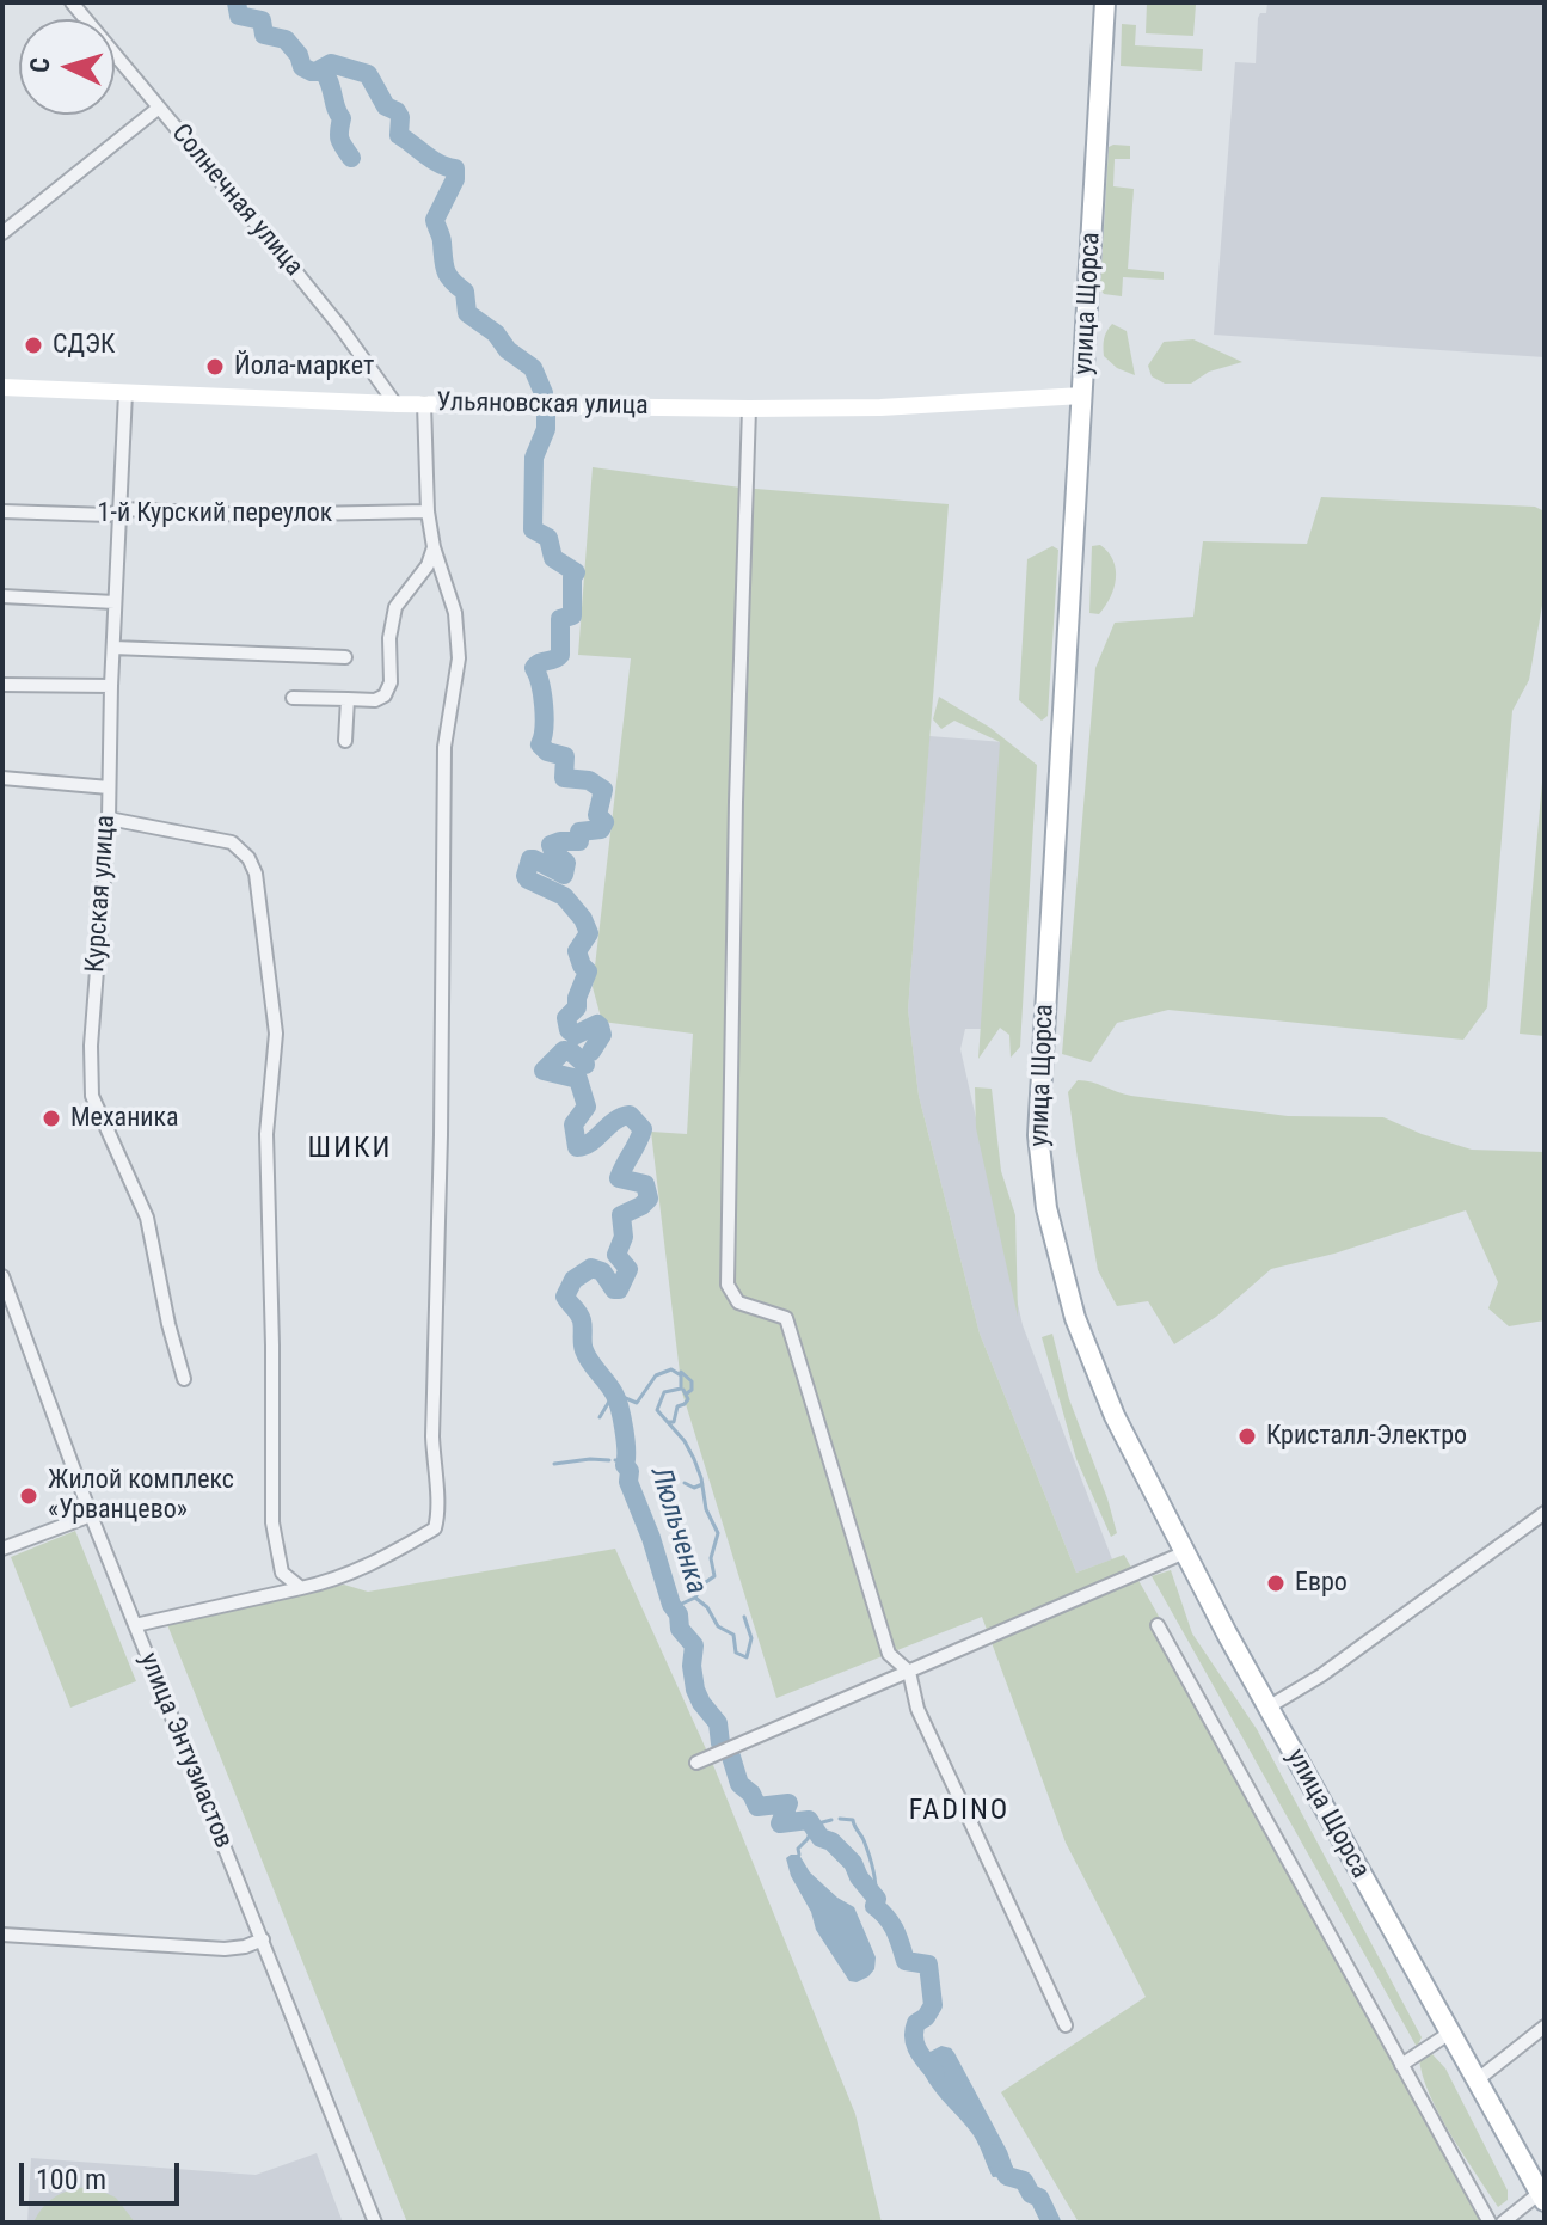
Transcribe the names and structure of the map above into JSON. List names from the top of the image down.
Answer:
{
  "streets": {
    "main road": ["улица Щорса", "Ульяновская улица"],
    "street": [
      "Солнечная улица",
      "1-й Курский переулок",
      "Курская улица",
      "улица Энтузиастов"
    ]
  },
  "crossings": [
    ["Солнечная улица", "Ульяновская улица"],
    ["улица Щорса", "Ульяновская улица"],
    ["Ульяновская улица", "Курская улица"],
    ["1-й Курский переулок", "Курская улица"]
  ],
  "districts": ["ШИКИ", "FADINO"],
  "water": ["Люльченка"],
  "places": [
    "СДЭК",
    "Йола-маркет",
    "Механика",
    "Кристалл-Электро",
    "Жилой комплекс «Урванцево»",
    "Евро"
  ],
  "scale_bar": "100 m",
  "north": "left"
}
